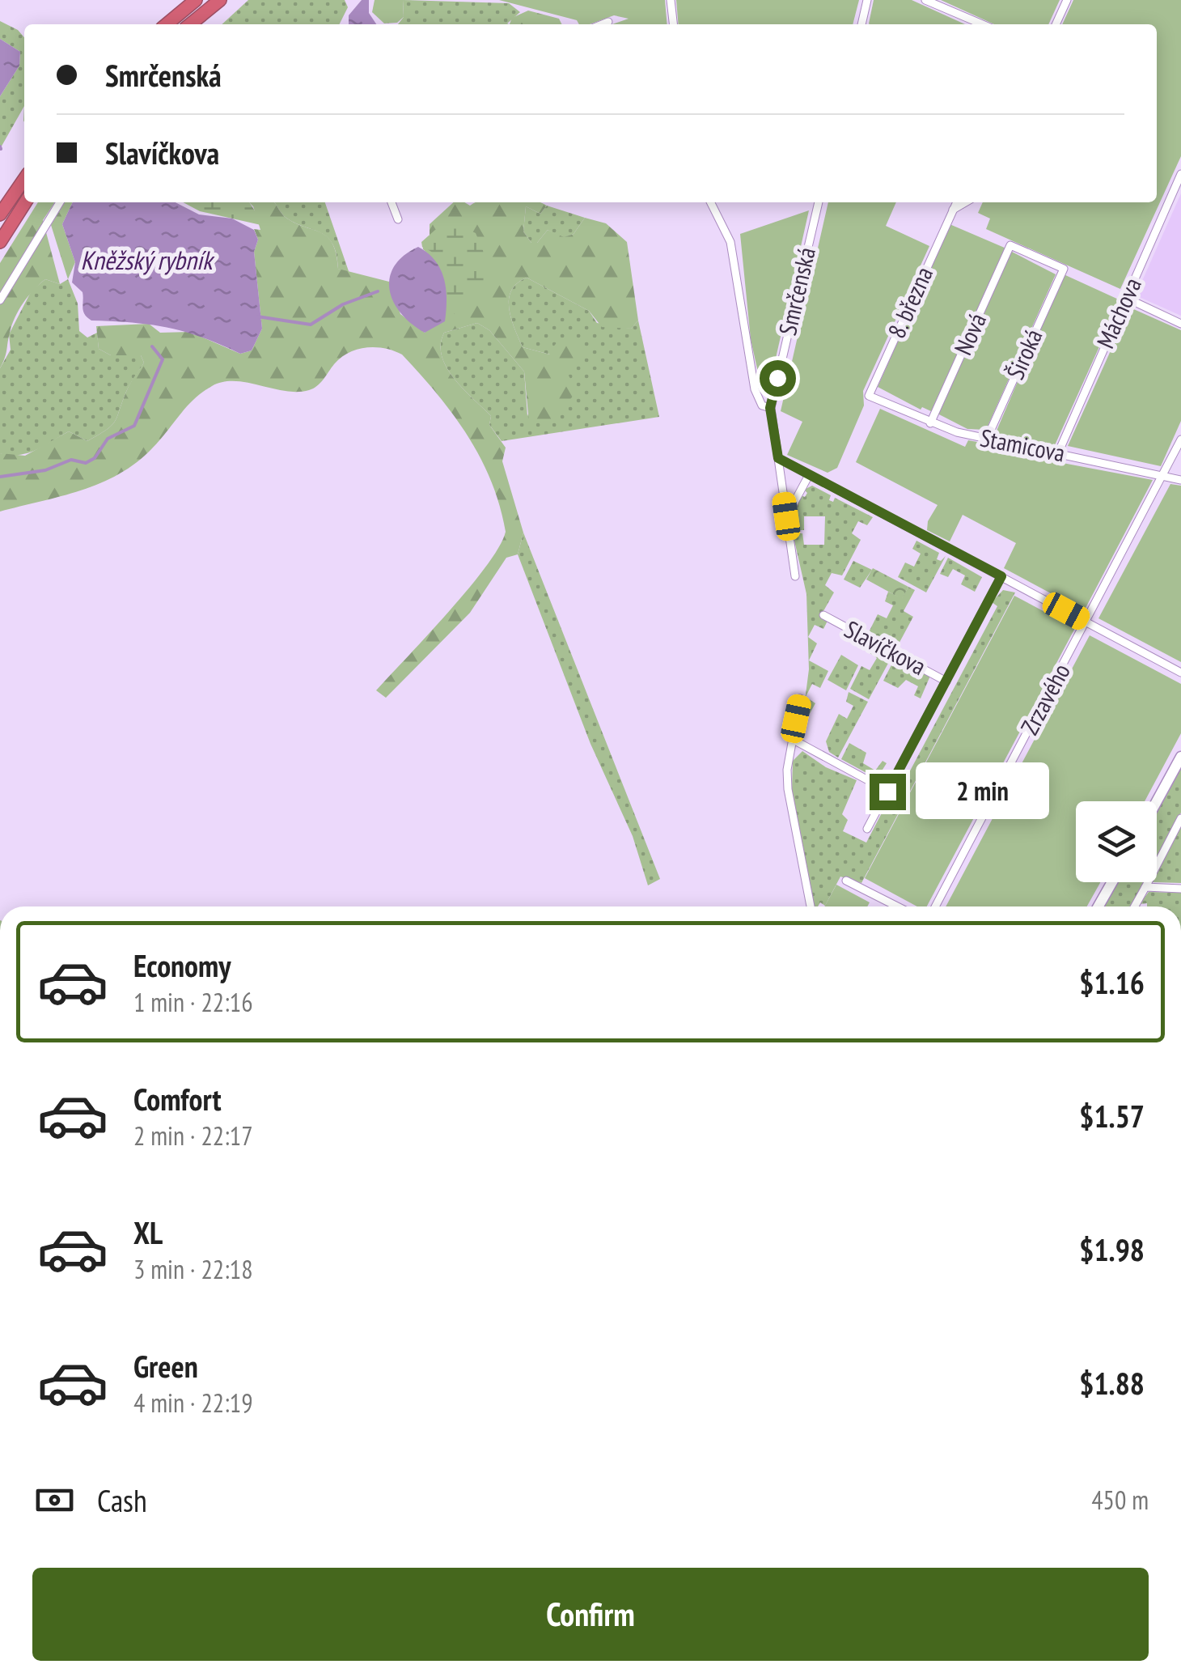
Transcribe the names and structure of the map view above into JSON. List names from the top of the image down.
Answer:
{
  "streets": {
    "street": [
      "Smrčenská",
      "8. března",
      "Máchova",
      "Nová",
      "Široká",
      "Stamicova",
      "Slavíčkova",
      "Zrzavého"
    ]
  },
  "crossings": [
    ["8. března", "Stamicova"],
    ["Máchova", "Stamicova"],
    ["Nová", "Široká"],
    ["Nová", "Stamicova"],
    ["Široká", "Stamicova"],
    ["Stamicova", "Zrzavého"]
  ],
  "water": ["Kněžský rybník"],
  "page": {
    "banner": ["Smrčenská", "Slavíčkova"],
    "bubble": "2 min",
    "list": [
      {
        "name": "Economy",
        "note": "1 min · 22:16",
        "value": "$1.16"
      },
      {
        "name": "Comfort",
        "note": "2 min · 22:17",
        "value": "$1.57"
      },
      {
        "name": "XL",
        "note": "3 min · 22:18",
        "value": "$1.98"
      },
      {
        "name": "Green",
        "note": "4 min · 22:19",
        "value": "$1.88"
      }
    ],
    "pay": ["Cash", "450 m"],
    "buttons": "Confirm"
  }
}
